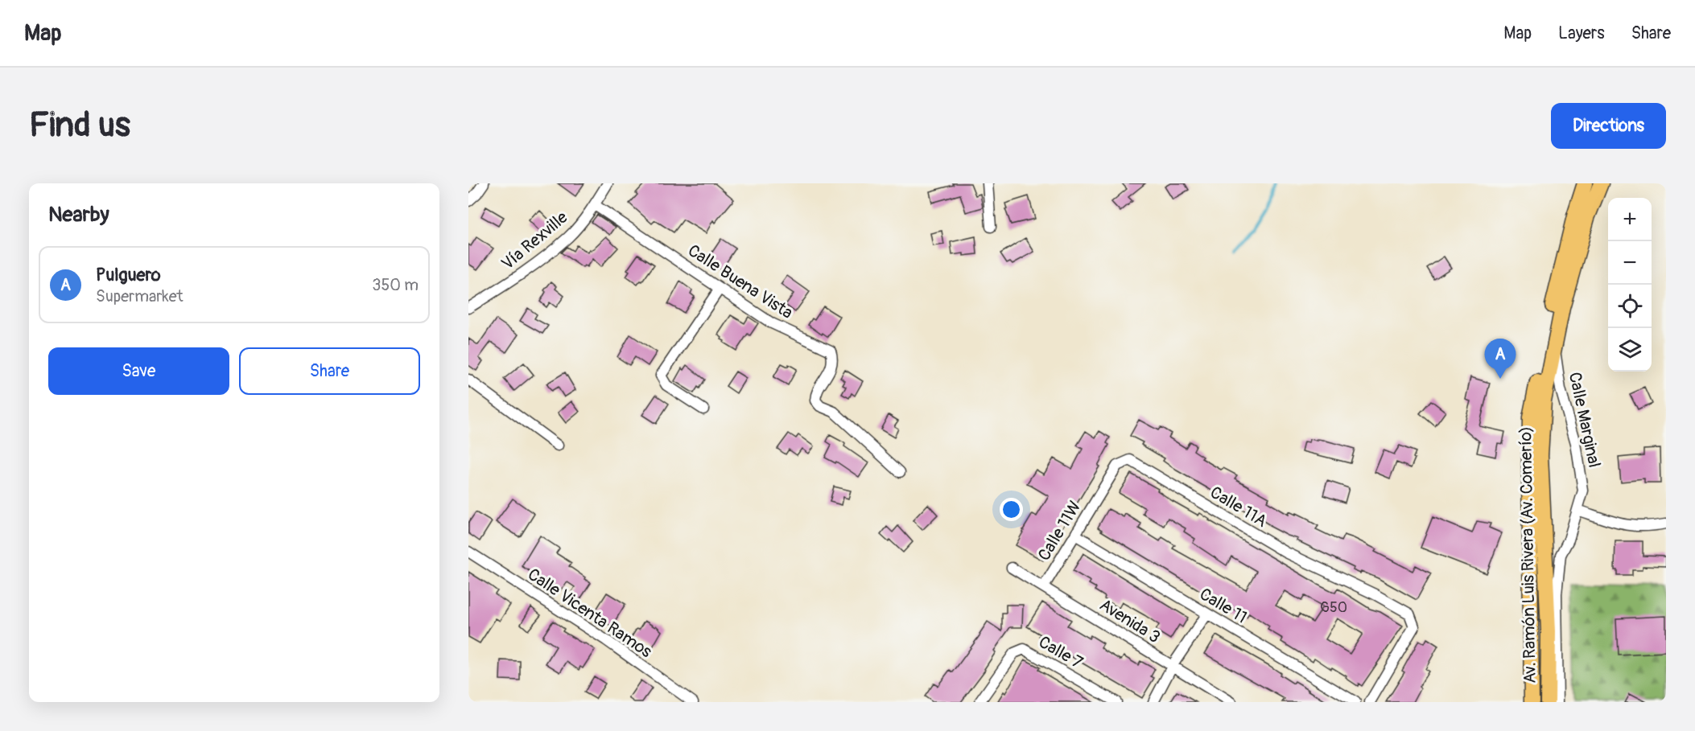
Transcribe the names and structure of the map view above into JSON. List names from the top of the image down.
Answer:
{
  "streets": {
    "highway": ["Av. Ramón Luis Rivera (Av. Comerío)"],
    "street": [
      "Vía Rexville",
      "Calle Buena Vista",
      "Calle Marginal",
      "Calle 11A",
      "Calle 11W",
      "Calle 11",
      "Calle Vicenta Ramos",
      "Avenida 3",
      "Calle 7"
    ]
  },
  "crossings": [
    ["Vía Rexville", "Calle Buena Vista"],
    ["Calle Marginal", "Av. Ramón Luis Rivera (Av. Comerío)"],
    ["Calle 11A", "Calle 11W"],
    ["Calle 11W", "Calle 11"],
    ["Calle 11W", "Avenida 3"]
  ],
  "house_numbers": ["G50"],
  "page": {
    "header": "Map",
    "nav": ["Map", "Layers", "Share"],
    "buttons": [
      "Directions",
      ["Save", "Share"]
    ],
    "title": "Find us",
    "heading": "Nearby",
    "map_buttons": ["+", "−"],
    "list": [
      {
        "mark": "A",
        "name": "Pulguero",
        "note": "Supermarket",
        "value": "350 m"
      }
    ],
    "pins": "A"
  }
}
